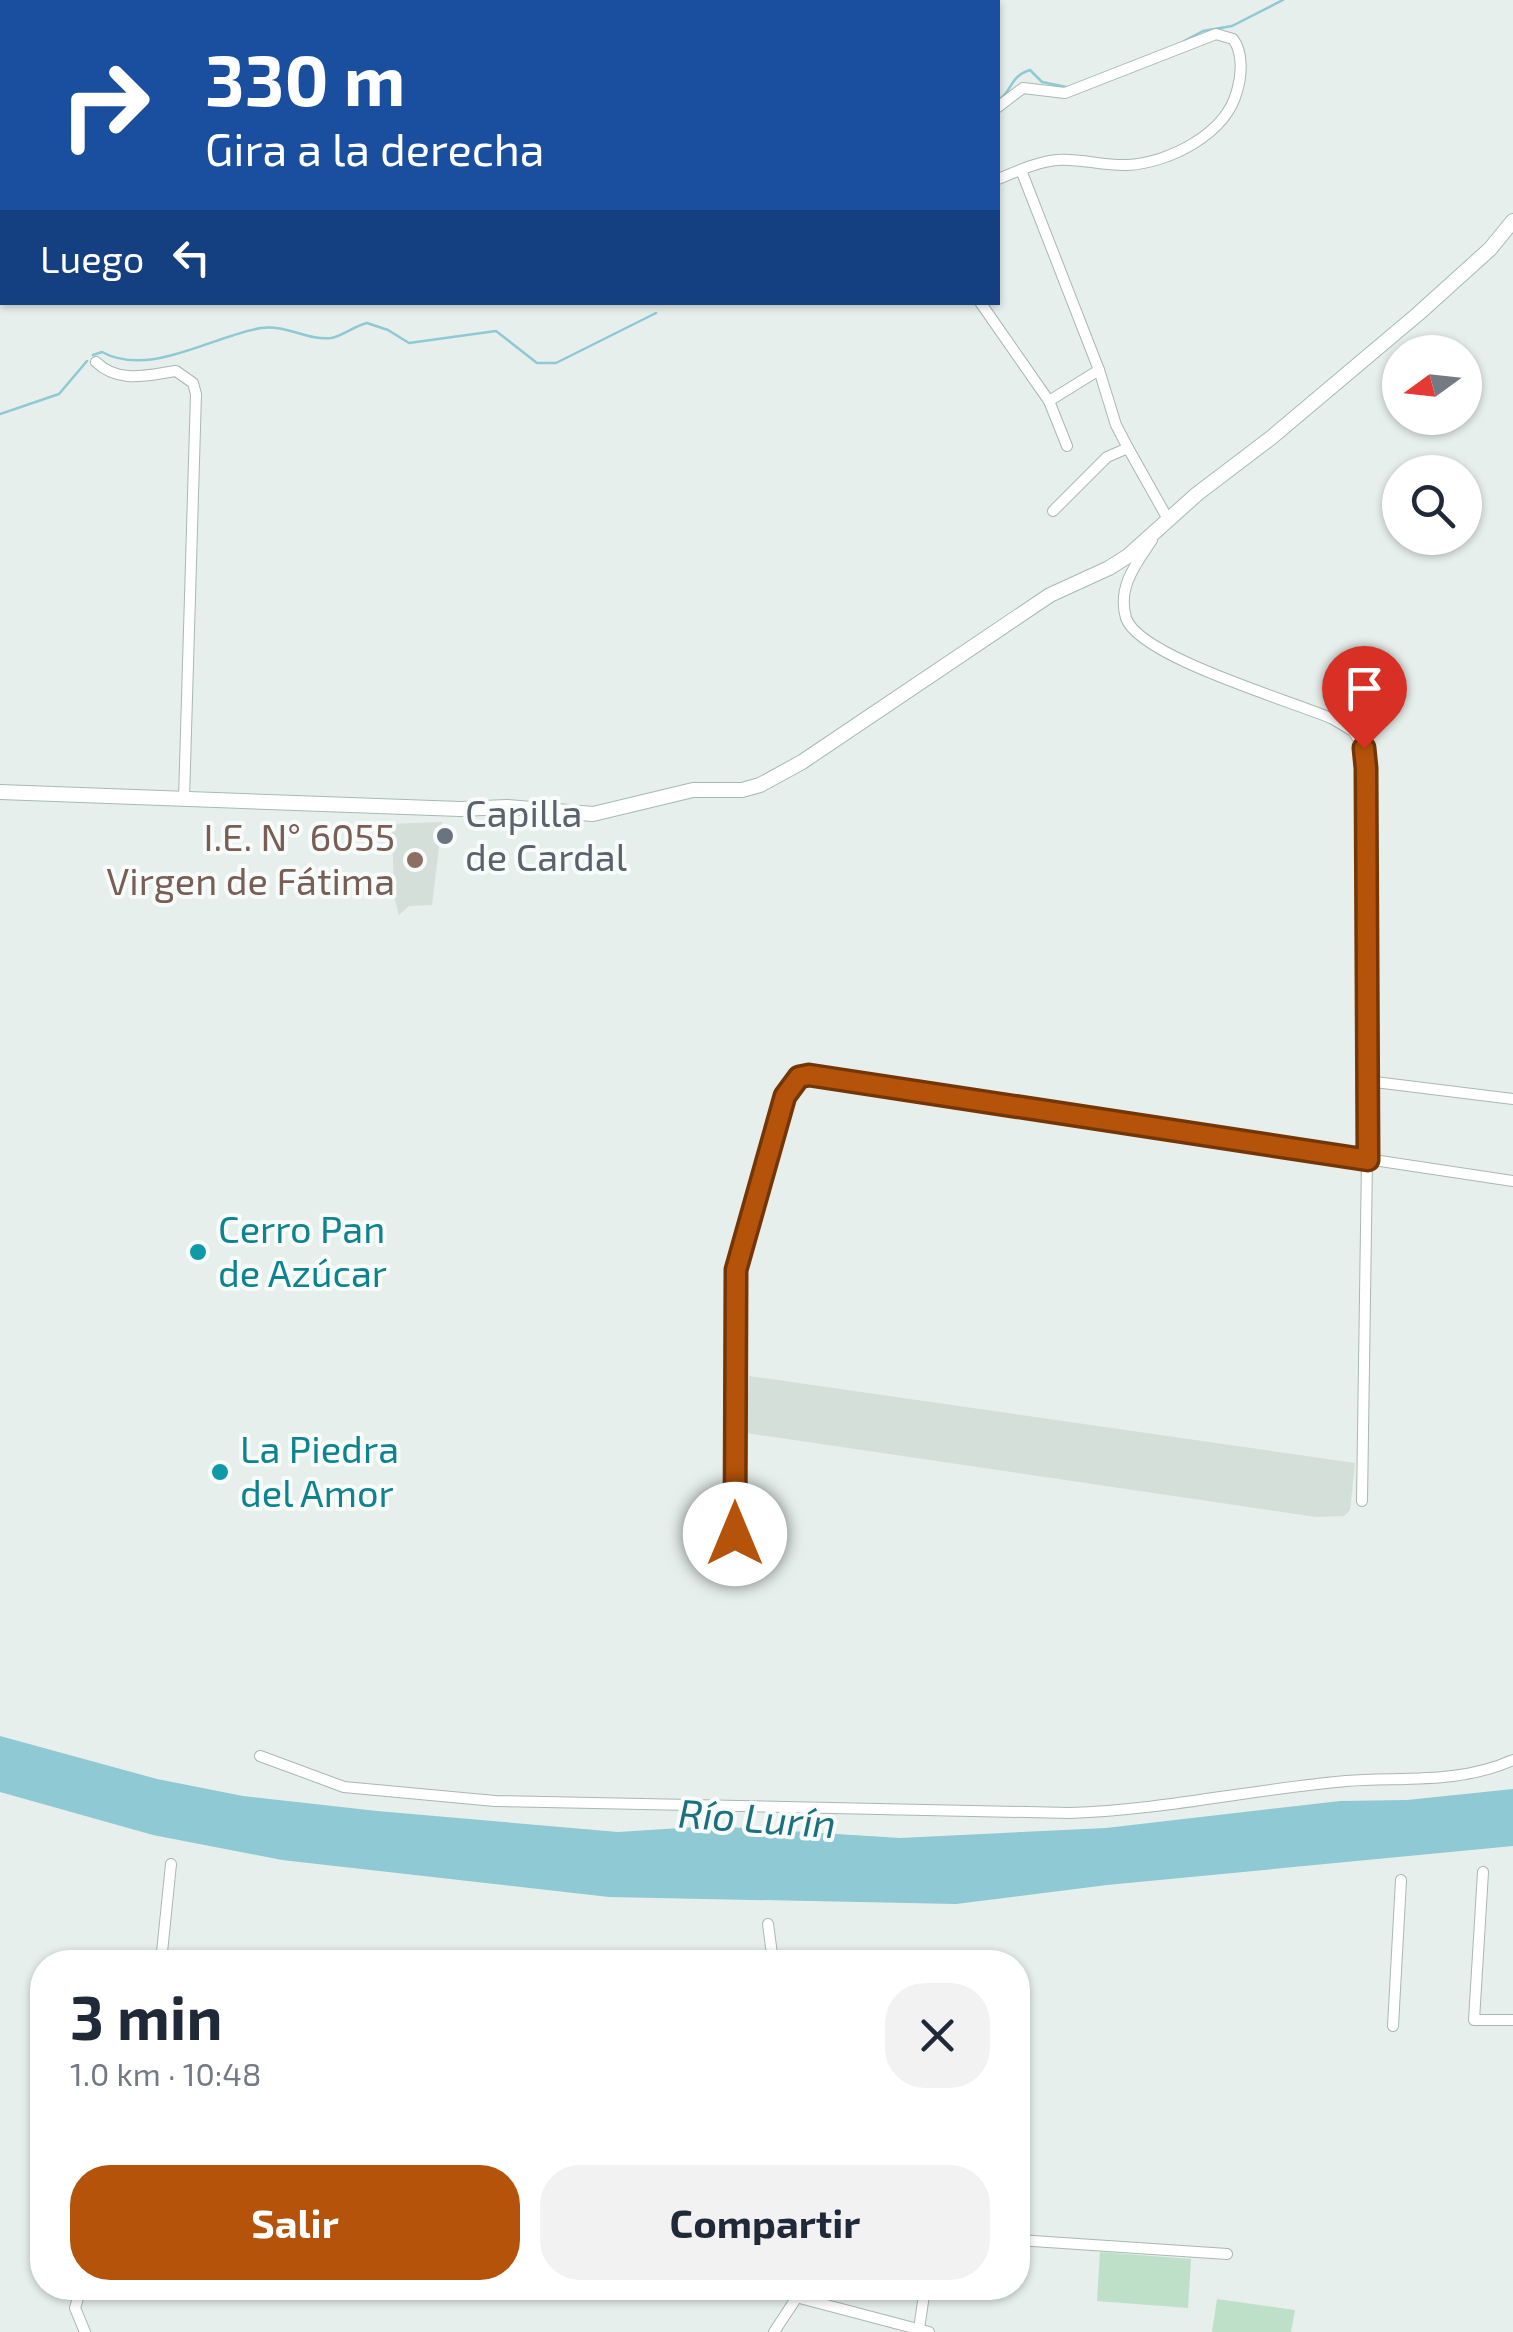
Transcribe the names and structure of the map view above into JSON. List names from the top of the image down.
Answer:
{
  "water": ["Río Lurín"],
  "places": [
    "Capilla de Cardal",
    "I.E. N° 6055 Virgen de Fátima",
    "Cerro Pan de Azúcar",
    "La Piedra del Amor"
  ],
  "north": "left",
  "page": {
    "turn": ["330 m", "Gira a la derecha"],
    "then": "Luego",
    "heading": ["3 min", "1.0 km · 10:48"],
    "buttons": ["Salir", "Compartir"]
  }
}
